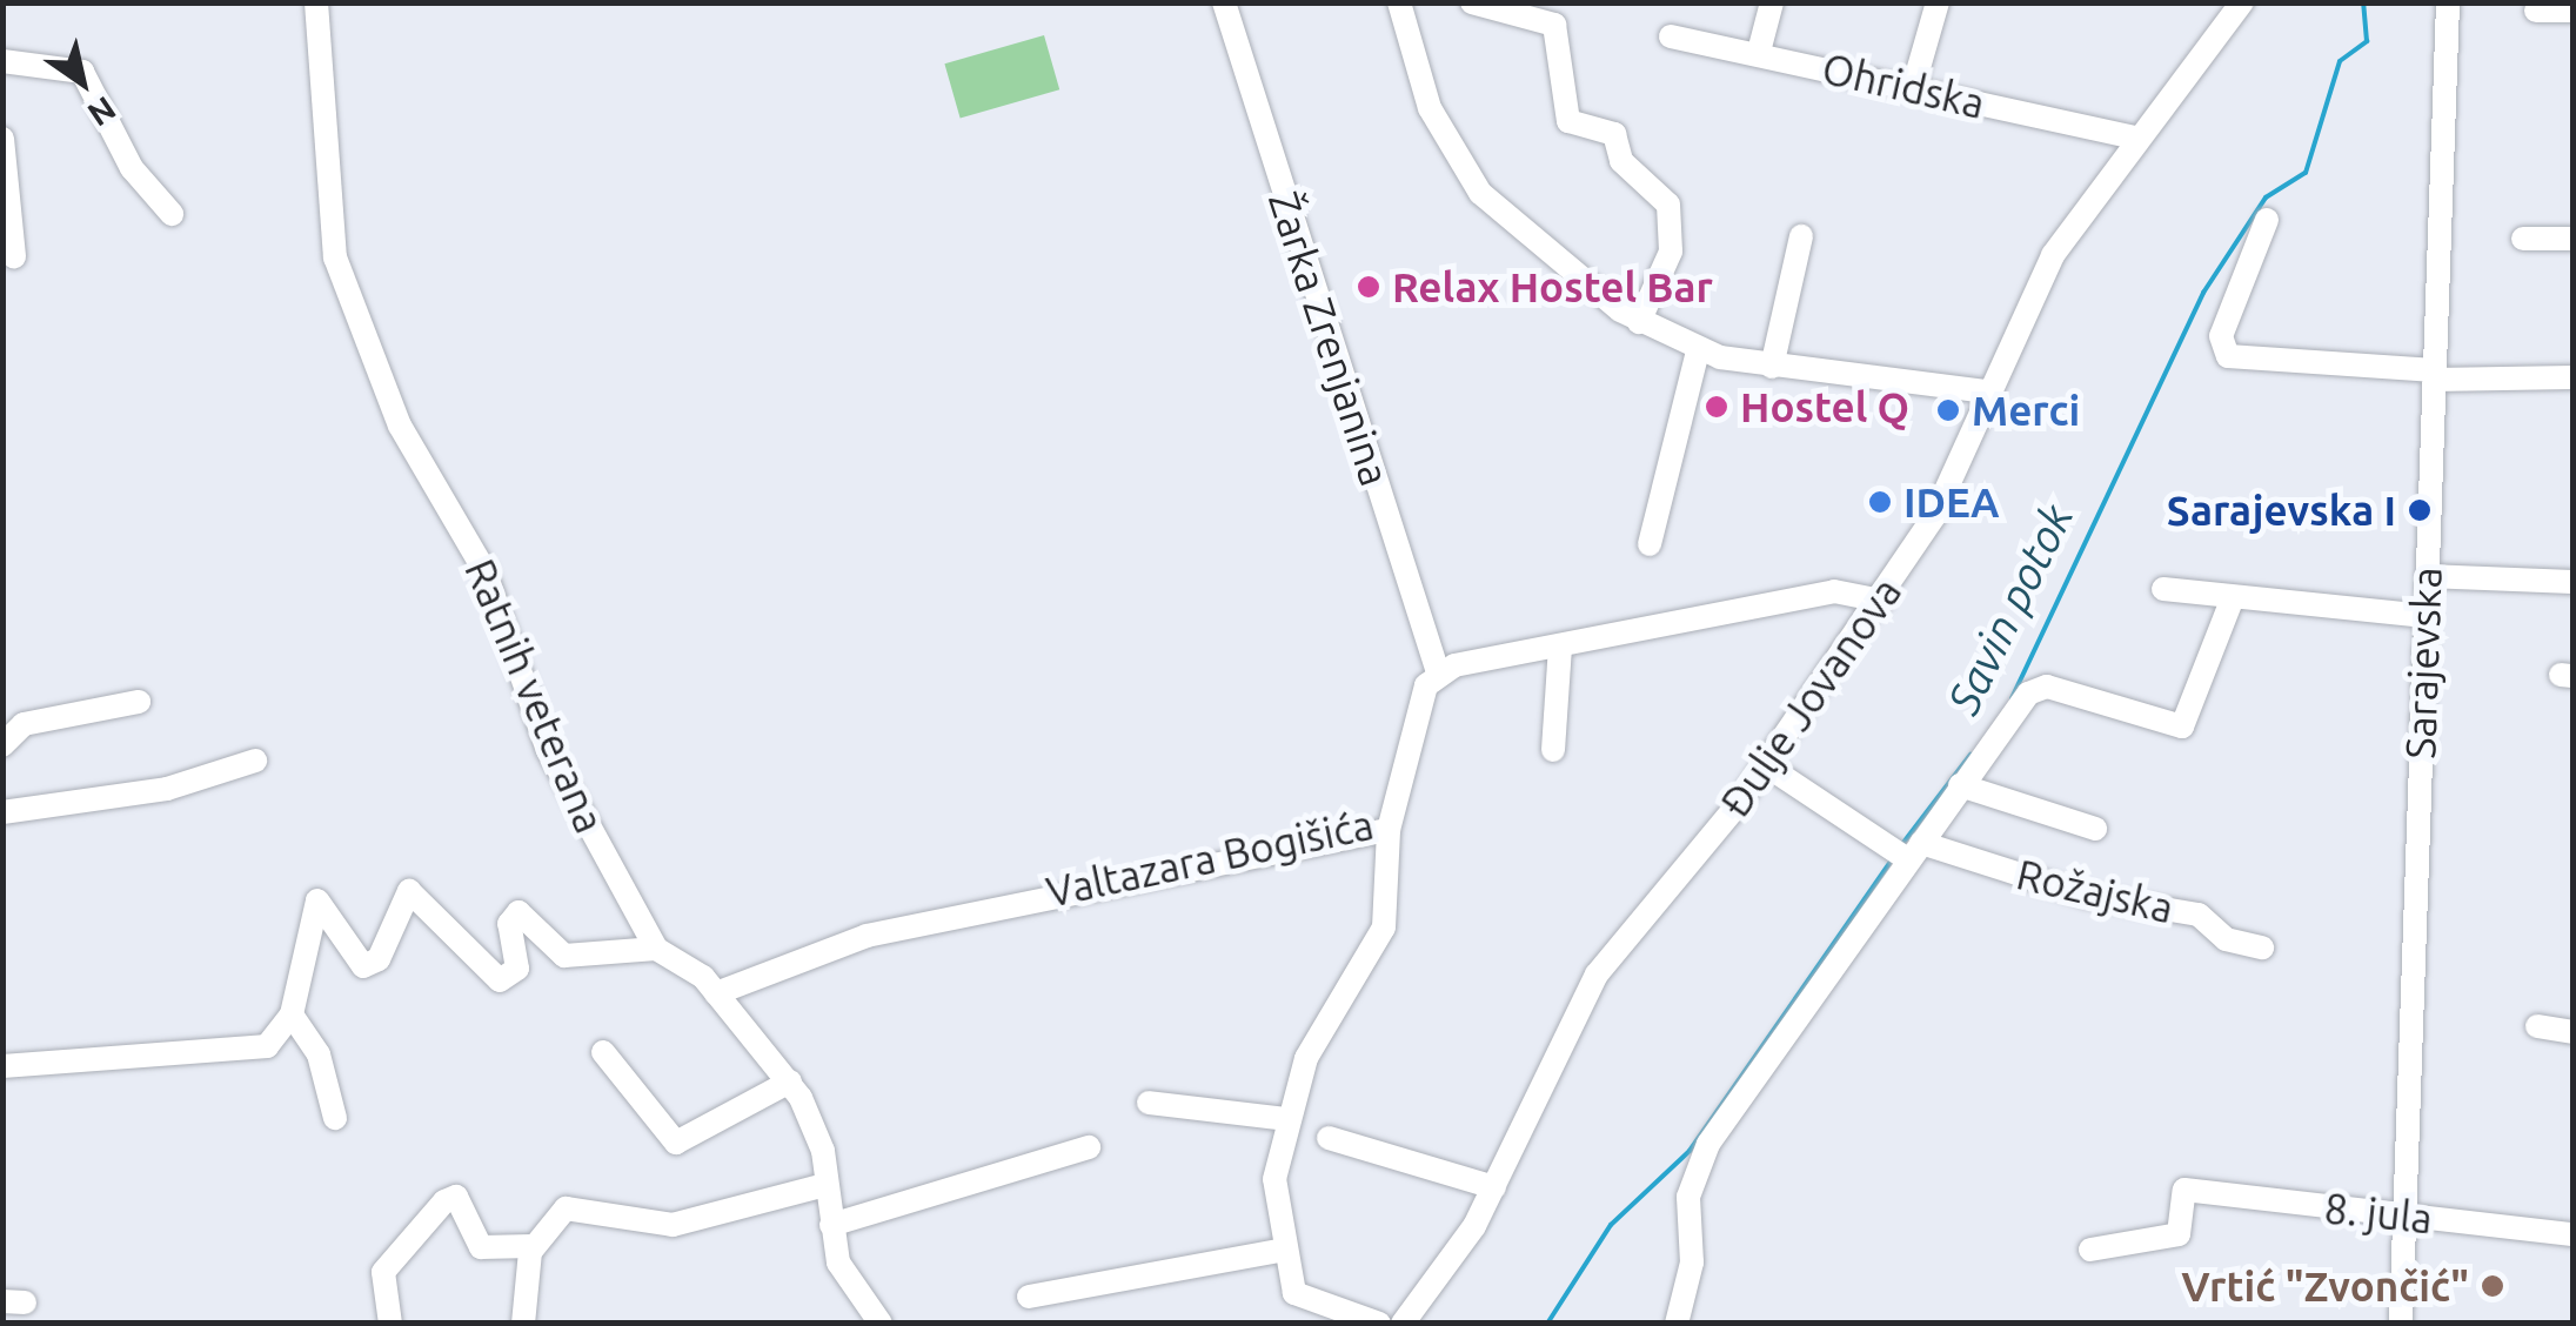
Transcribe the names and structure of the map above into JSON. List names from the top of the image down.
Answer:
{
  "streets": {
    "street": [
      "Ohridska",
      "Žarka Zrenjanina",
      "Sarajevska",
      "Ratnih veterana",
      "Đulje Jovanova",
      "Valtazara Bogišića",
      "Rožajska",
      "8. jula"
    ]
  },
  "crossings": [
    ["Ohridska", "Đulje Jovanova"],
    ["Žarka Zrenjanina", "Valtazara Bogišića"],
    ["Sarajevska", "8. jula"],
    ["Ratnih veterana", "Valtazara Bogišića"],
    ["Đulje Jovanova", "Rožajska"]
  ],
  "water": ["Savin potok"],
  "places": [
    "Relax Hostel Bar",
    "Hostel Q",
    "Merci",
    "IDEA",
    "Sarajevska I",
    "Vrtić \"Zvončić\""
  ],
  "north": "bottom right"
}
